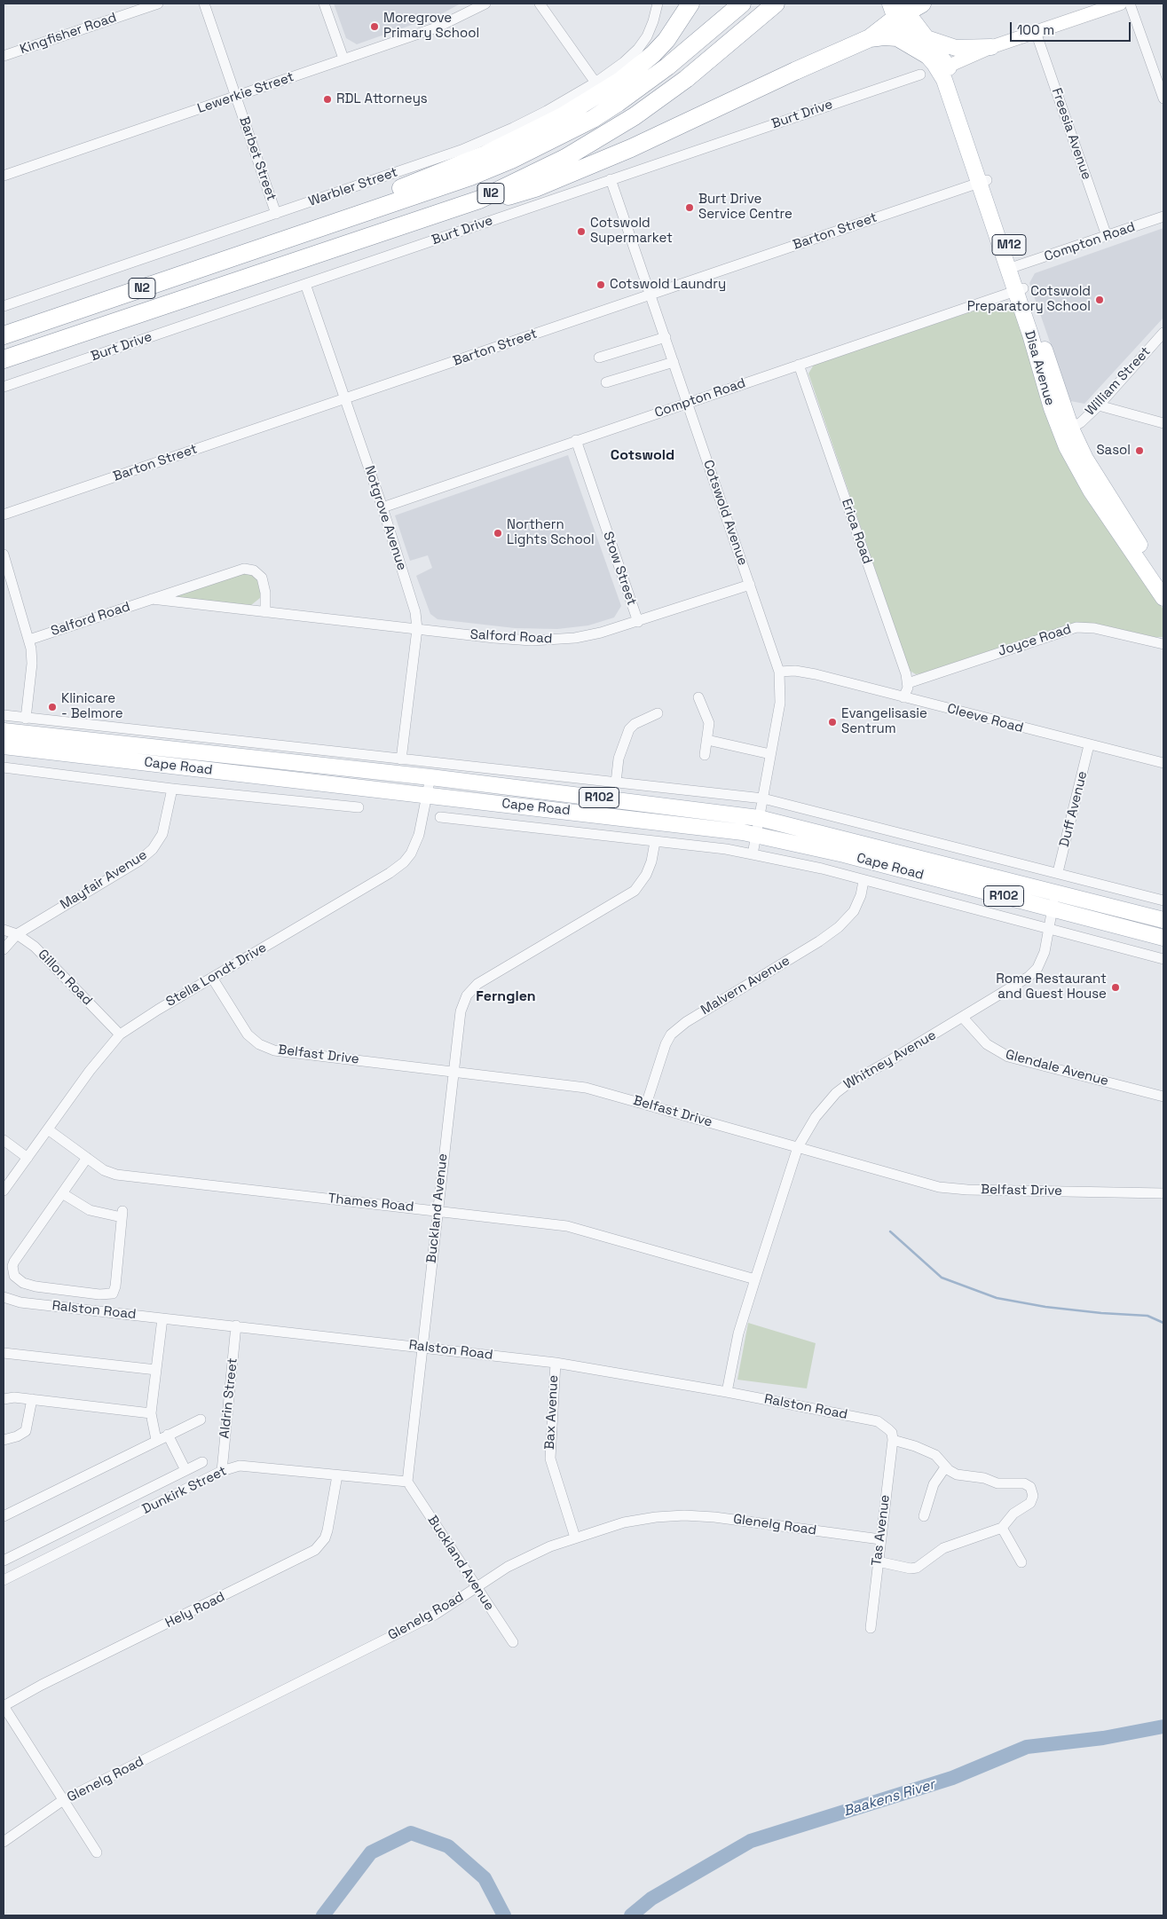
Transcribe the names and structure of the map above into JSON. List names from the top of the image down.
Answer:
{
  "streets": {
    "highway": ["N2"],
    "main road": [
      "M12",
      "Disa Avenue",
      "Cape Road",
      "R102"
    ],
    "street": [
      "Kingfisher Road",
      "Lewerkie Street",
      "Burt Drive",
      "Freesia Avenue",
      "Barbet Street",
      "Warbler Street",
      "Barton Street",
      "Compton Road",
      "William Street",
      "Cotswold Avenue",
      "Notgrove Avenue",
      "Erica Road",
      "Stow Street",
      "Salford Road",
      "Joyce Road",
      "Cleeve Road",
      "Duff Avenue",
      "Mayfair Avenue",
      "Stella Londt Drive",
      "Gillon Road",
      "Malvern Avenue",
      "Belfast Drive",
      "Whitney Avenue",
      "Glendale Avenue",
      "Thames Road",
      "Buckland Avenue",
      "Ralston Road",
      "Aldrin Street",
      "Bax Avenue",
      "Dunkirk Street",
      "Glenelg Road",
      "Tas Avenue",
      "Hely Road"
    ]
  },
  "crossings": [
    ["Lewerkie Street", "Barbet Street"],
    ["Burt Drive", "Cotswold Avenue"],
    ["Burt Drive", "Notgrove Avenue"],
    ["Freesia Avenue", "Compton Road"],
    ["Barbet Street", "Warbler Street"],
    ["Barton Street", "Disa Avenue"],
    ["Barton Street", "Cotswold Avenue"],
    ["Barton Street", "Notgrove Avenue"],
    ["Compton Road", "Disa Avenue"],
    ["Compton Road", "Cotswold Avenue"],
    ["Compton Road", "Notgrove Avenue"],
    ["Compton Road", "Erica Road"],
    ["Compton Road", "Stow Street"],
    ["Disa Avenue", "William Street"],
    ["Cotswold Avenue", "Salford Road"],
    ["Cotswold Avenue", "Cleeve Road"],
    ["Cotswold Avenue", "Cape Road"],
    ["Notgrove Avenue", "Salford Road"],
    ["Notgrove Avenue", "Cape Road"],
    ["Erica Road", "Joyce Road"],
    ["Stow Street", "Salford Road"],
    ["Cleeve Road", "Duff Avenue"],
    ["Cape Road", "Duff Avenue"],
    ["Cape Road", "Mayfair Avenue"],
    ["Cape Road", "Stella Londt Drive"],
    ["Cape Road", "Malvern Avenue"],
    ["Cape Road", "Whitney Avenue"],
    ["Cape Road", "Buckland Avenue"],
    ["Mayfair Avenue", "Gillon Road"],
    ["Stella Londt Drive", "Gillon Road"],
    ["Stella Londt Drive", "Belfast Drive"],
    ["Stella Londt Drive", "Thames Road"],
    ["Malvern Avenue", "Belfast Drive"],
    ["Belfast Drive", "Whitney Avenue"],
    ["Belfast Drive", "Buckland Avenue"],
    ["Whitney Avenue", "Glendale Avenue"],
    ["Whitney Avenue", "Thames Road"],
    ["Whitney Avenue", "Ralston Road"],
    ["Thames Road", "Buckland Avenue"],
    ["Buckland Avenue", "Ralston Road"],
    ["Buckland Avenue", "Dunkirk Street"],
    ["Buckland Avenue", "Glenelg Road"],
    ["Ralston Road", "Aldrin Street"],
    ["Ralston Road", "Bax Avenue"],
    ["Ralston Road", "Tas Avenue"],
    ["Aldrin Street", "Dunkirk Street"],
    ["Bax Avenue", "Glenelg Road"],
    ["Dunkirk Street", "Hely Road"],
    ["Glenelg Road", "Tas Avenue"]
  ],
  "districts": ["Cotswold", "Fernglen"],
  "water": ["Baakens River"],
  "places": [
    "Moregrove Primary School",
    "RDL Attorneys",
    "Burt Drive Service Centre",
    "Cotswold Supermarket",
    "Cotswold Laundry",
    "Cotswold Preparatory School",
    "Sasol",
    "Northern Lights School",
    "Klinicare - Belmore",
    "Evangelisasie Sentrum",
    "Rome Restaurant and Guest House"
  ],
  "scale_bar": "100 m"
}
